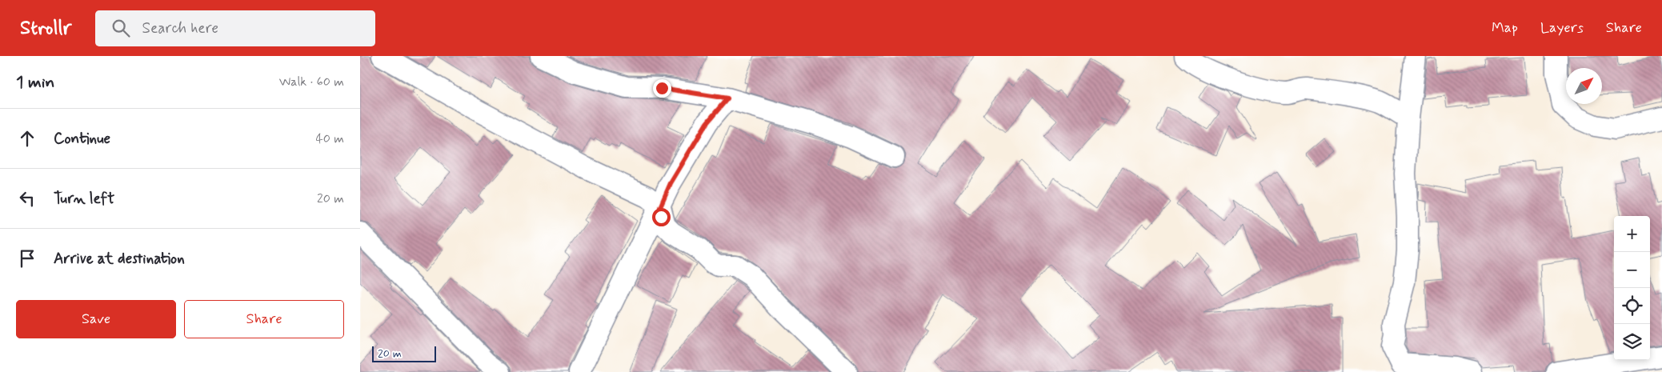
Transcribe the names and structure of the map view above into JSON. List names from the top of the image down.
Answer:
{
  "scale_bar": "20 m",
  "north": "top right",
  "page": {
    "header": "Strollr",
    "search": "Search here",
    "nav": ["Map", "Layers", "Share"],
    "heading": ["1 min", "Walk · 60 m"],
    "list": [
      ["Continue", "40 m"],
      ["Turn left", "20 m"],
      "Arrive at destination"
    ],
    "map_buttons": ["+", "−"],
    "buttons": ["Save", "Share"],
    "scale": "20 m"
  }
}
